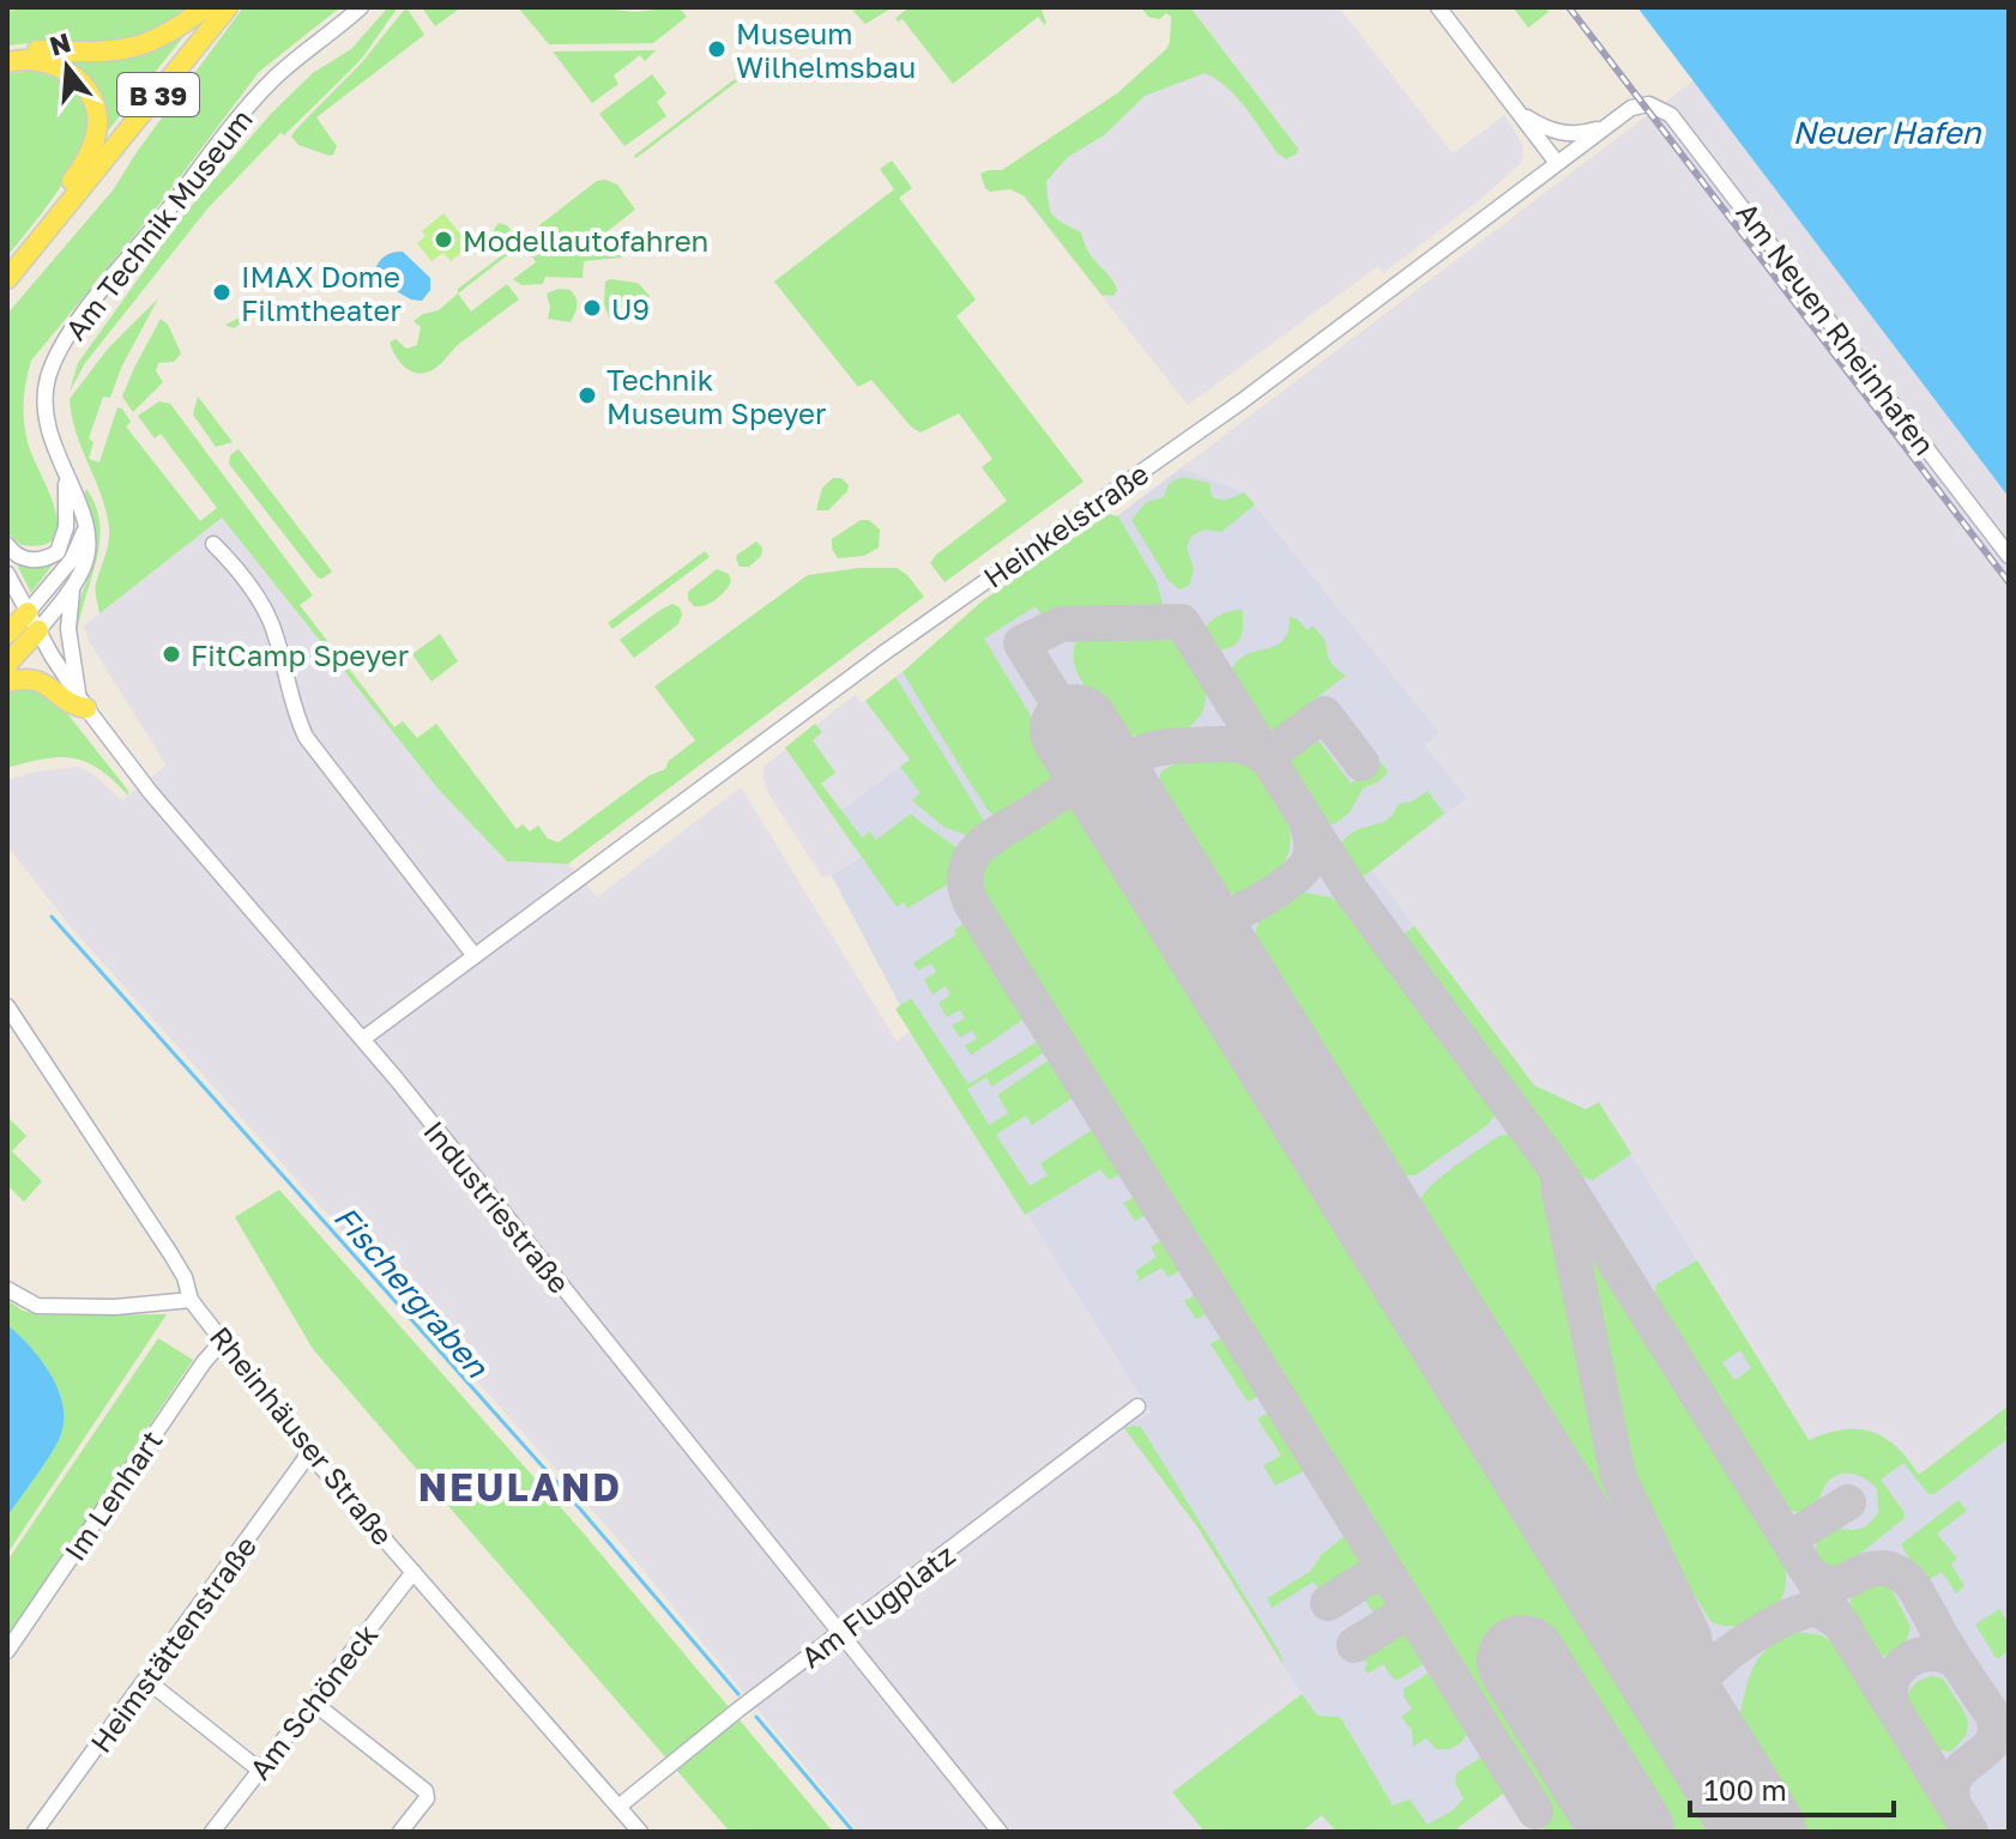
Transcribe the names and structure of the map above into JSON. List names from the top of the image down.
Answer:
{
  "streets": {
    "main road": ["B 39"],
    "street": [
      "Am Technik Museum",
      "Am Neuen Rheinhafen",
      "Heinkelstraße",
      "Industriestraße",
      "Rheinhäuser Straße",
      "Im Lenhart",
      "Am Flugplatz",
      "Heimstättenstraße",
      "Am Schöneck"
    ]
  },
  "crossings": [
    ["Am Technik Museum", "Industriestraße"],
    ["Am Neuen Rheinhafen", "Heinkelstraße"],
    ["Heinkelstraße", "Industriestraße"],
    ["Industriestraße", "Am Flugplatz"],
    ["Rheinhäuser Straße", "Im Lenhart"],
    ["Rheinhäuser Straße", "Am Flugplatz"],
    ["Rheinhäuser Straße", "Heimstättenstraße"],
    ["Rheinhäuser Straße", "Am Schöneck"]
  ],
  "districts": ["NEULAND"],
  "water": ["Neuer Hafen", "Fischergraben"],
  "places": [
    "Museum Wilhelmsbau",
    "Modellautofahren",
    "IMAX Dome Filmtheater",
    "U9",
    "Technik Museum Speyer",
    "FitCamp Speyer"
  ],
  "scale_bar": "100 m",
  "north": "top"
}
